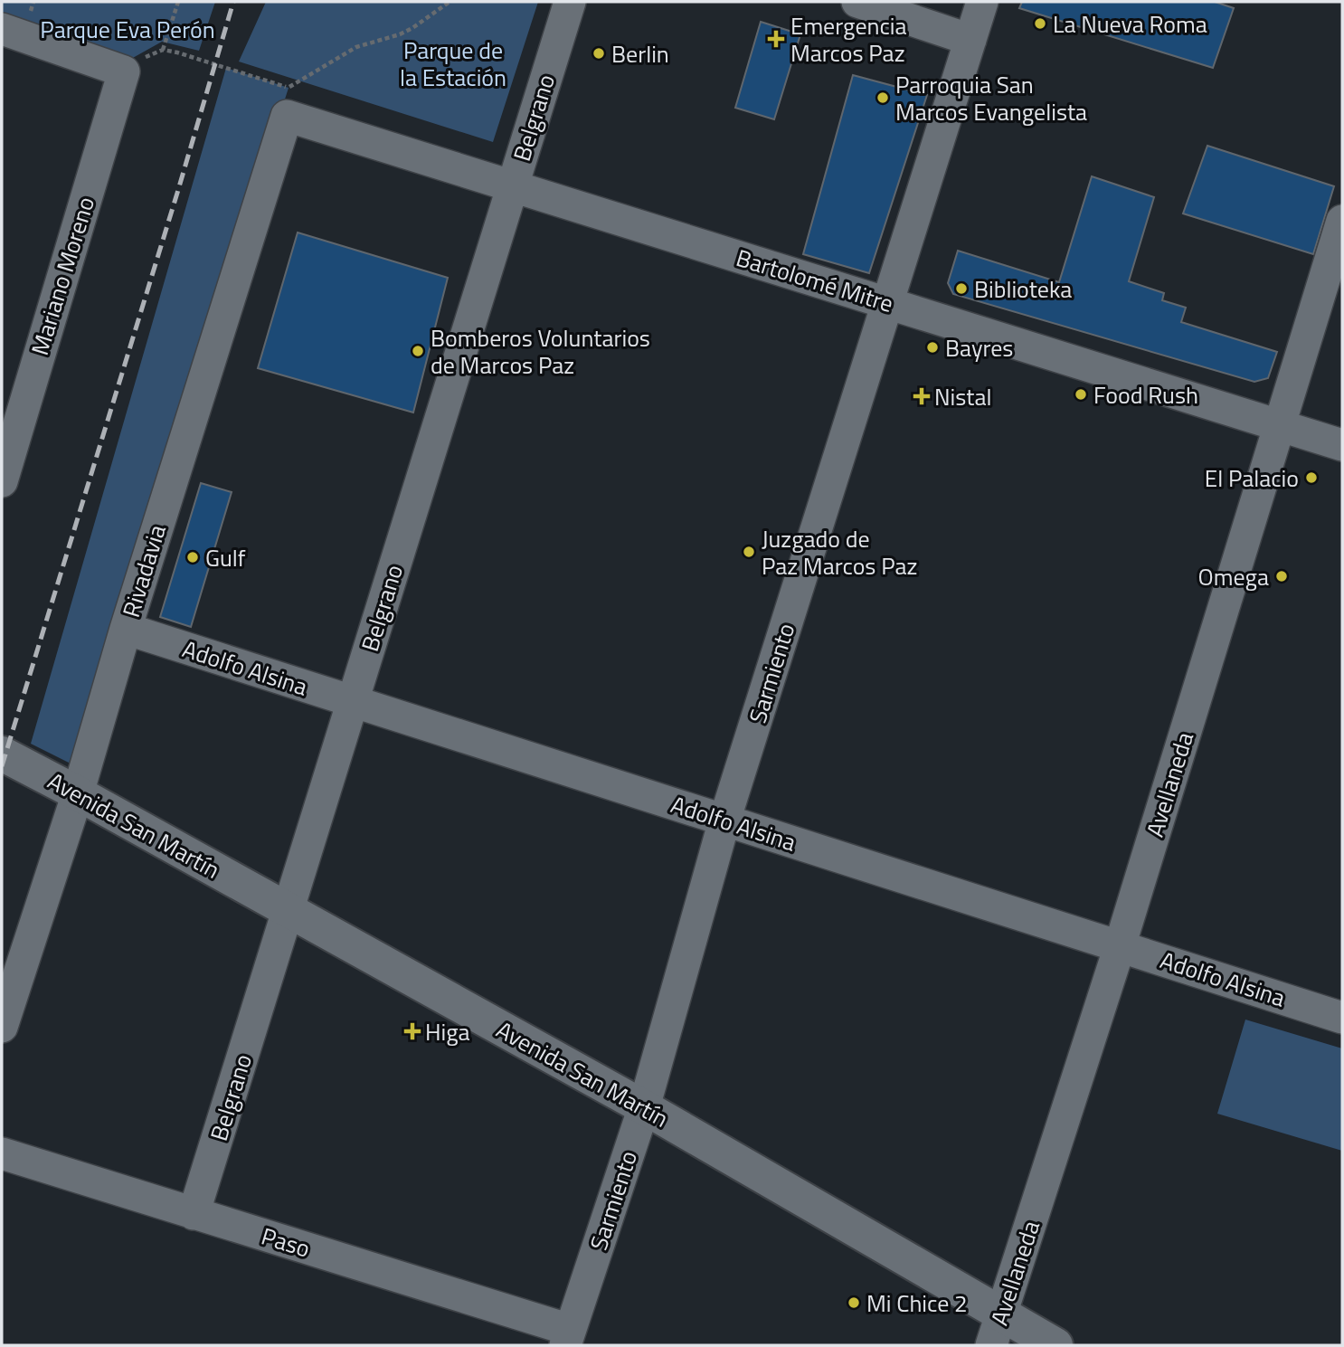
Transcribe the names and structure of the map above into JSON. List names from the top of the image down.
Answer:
{
  "streets": {
    "main road": ["Avenida San Martín"],
    "street": [
      "Belgrano",
      "Mariano Moreno",
      "Bartolomé Mitre",
      "Rivadavia",
      "Adolfo Alsina",
      "Sarmiento",
      "Avellaneda",
      "Paso"
    ]
  },
  "crossings": [
    ["Belgrano", "Bartolomé Mitre"],
    ["Belgrano", "Adolfo Alsina"],
    ["Belgrano", "Avenida San Martín"],
    ["Belgrano", "Paso"],
    ["Bartolomé Mitre", "Rivadavia"],
    ["Bartolomé Mitre", "Sarmiento"],
    ["Bartolomé Mitre", "Avellaneda"],
    ["Rivadavia", "Adolfo Alsina"],
    ["Rivadavia", "Avenida San Martín"],
    ["Adolfo Alsina", "Sarmiento"],
    ["Adolfo Alsina", "Avellaneda"],
    ["Sarmiento", "Avenida San Martín"],
    ["Sarmiento", "Paso"],
    ["Avellaneda", "Avenida San Martín"]
  ],
  "parks": ["Parque Eva Perón", "Parque de la Estación"],
  "places": {
    "other": [
      "La Nueva Roma",
      "Berlin",
      "Parroquia San Marcos Evangelista",
      "Biblioteka",
      "Bayres",
      "Bomberos Voluntarios de Marcos Paz",
      "Food Rush",
      "El Palacio",
      "Juzgado de Paz Marcos Paz",
      "Gulf",
      "Omega",
      "Mi Chice 2"
    ],
    "health": ["Emergencia Marcos Paz", "Nistal", "Higa"]
  }
}
